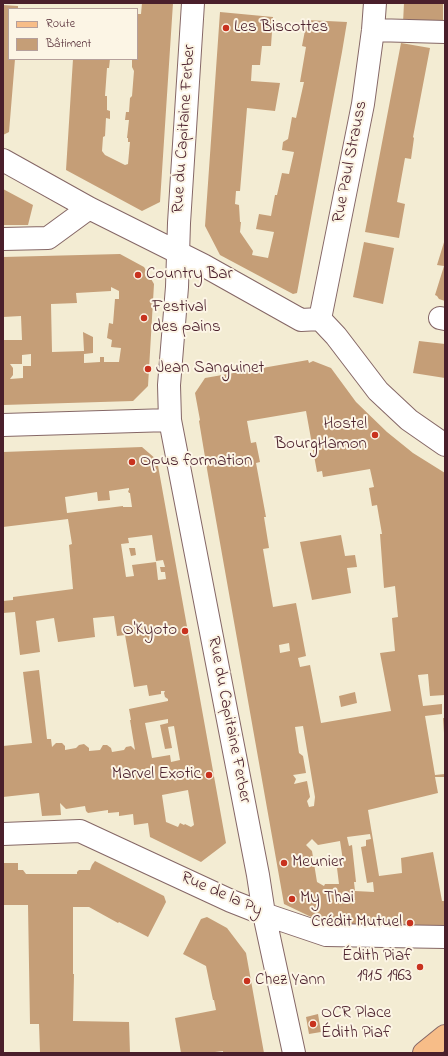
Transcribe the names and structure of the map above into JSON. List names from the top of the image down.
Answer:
{
  "streets": {
    "street": ["Rue du Capitaine Ferber", "Rue Paul Strauss", "Rue de la Py"]
  },
  "crossings": [
    ["Rue du Capitaine Ferber", "Rue de la Py"]
  ],
  "places": [
    "Les Biscottes",
    "Country Bar",
    "Festival des pains",
    "Jean Sanguinet",
    "Hostel BourgHamon",
    "Opus formation",
    "O'Kyoto",
    "Marvel Exotic",
    "Meunier",
    "My Thai",
    "Crédit Mutuel",
    "Édith Piaf 1915 1963",
    "Chez Yann",
    "OCR Place Édith Piaf"
  ],
  "legend": ["Route", "Bâtiment"]
}
